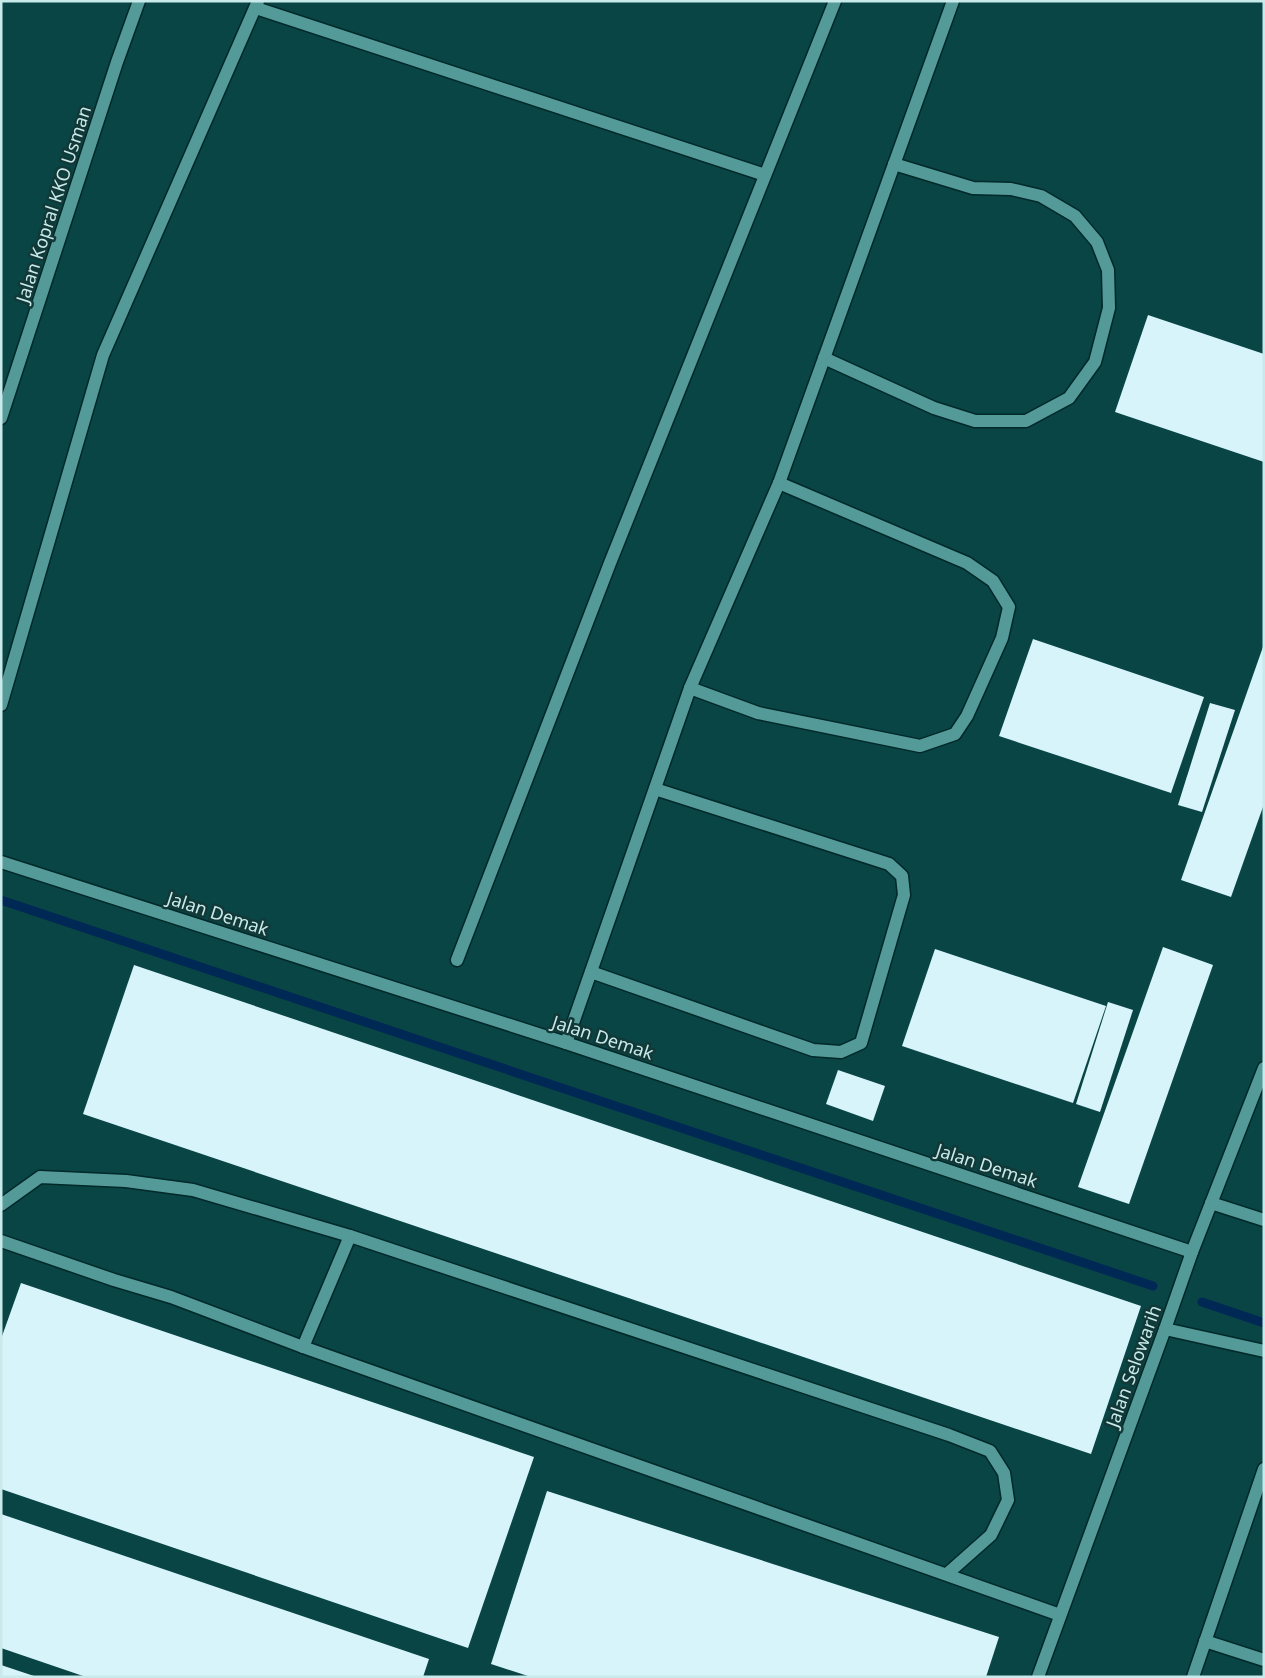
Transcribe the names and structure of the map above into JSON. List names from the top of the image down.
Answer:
{
  "streets": {
    "main road": ["Jalan Kopral KKO Usman", "Jalan Demak", "Jalan Selowarih"]
  },
  "crossings": [
    ["Jalan Demak", "Jalan Selowarih"]
  ]
}
